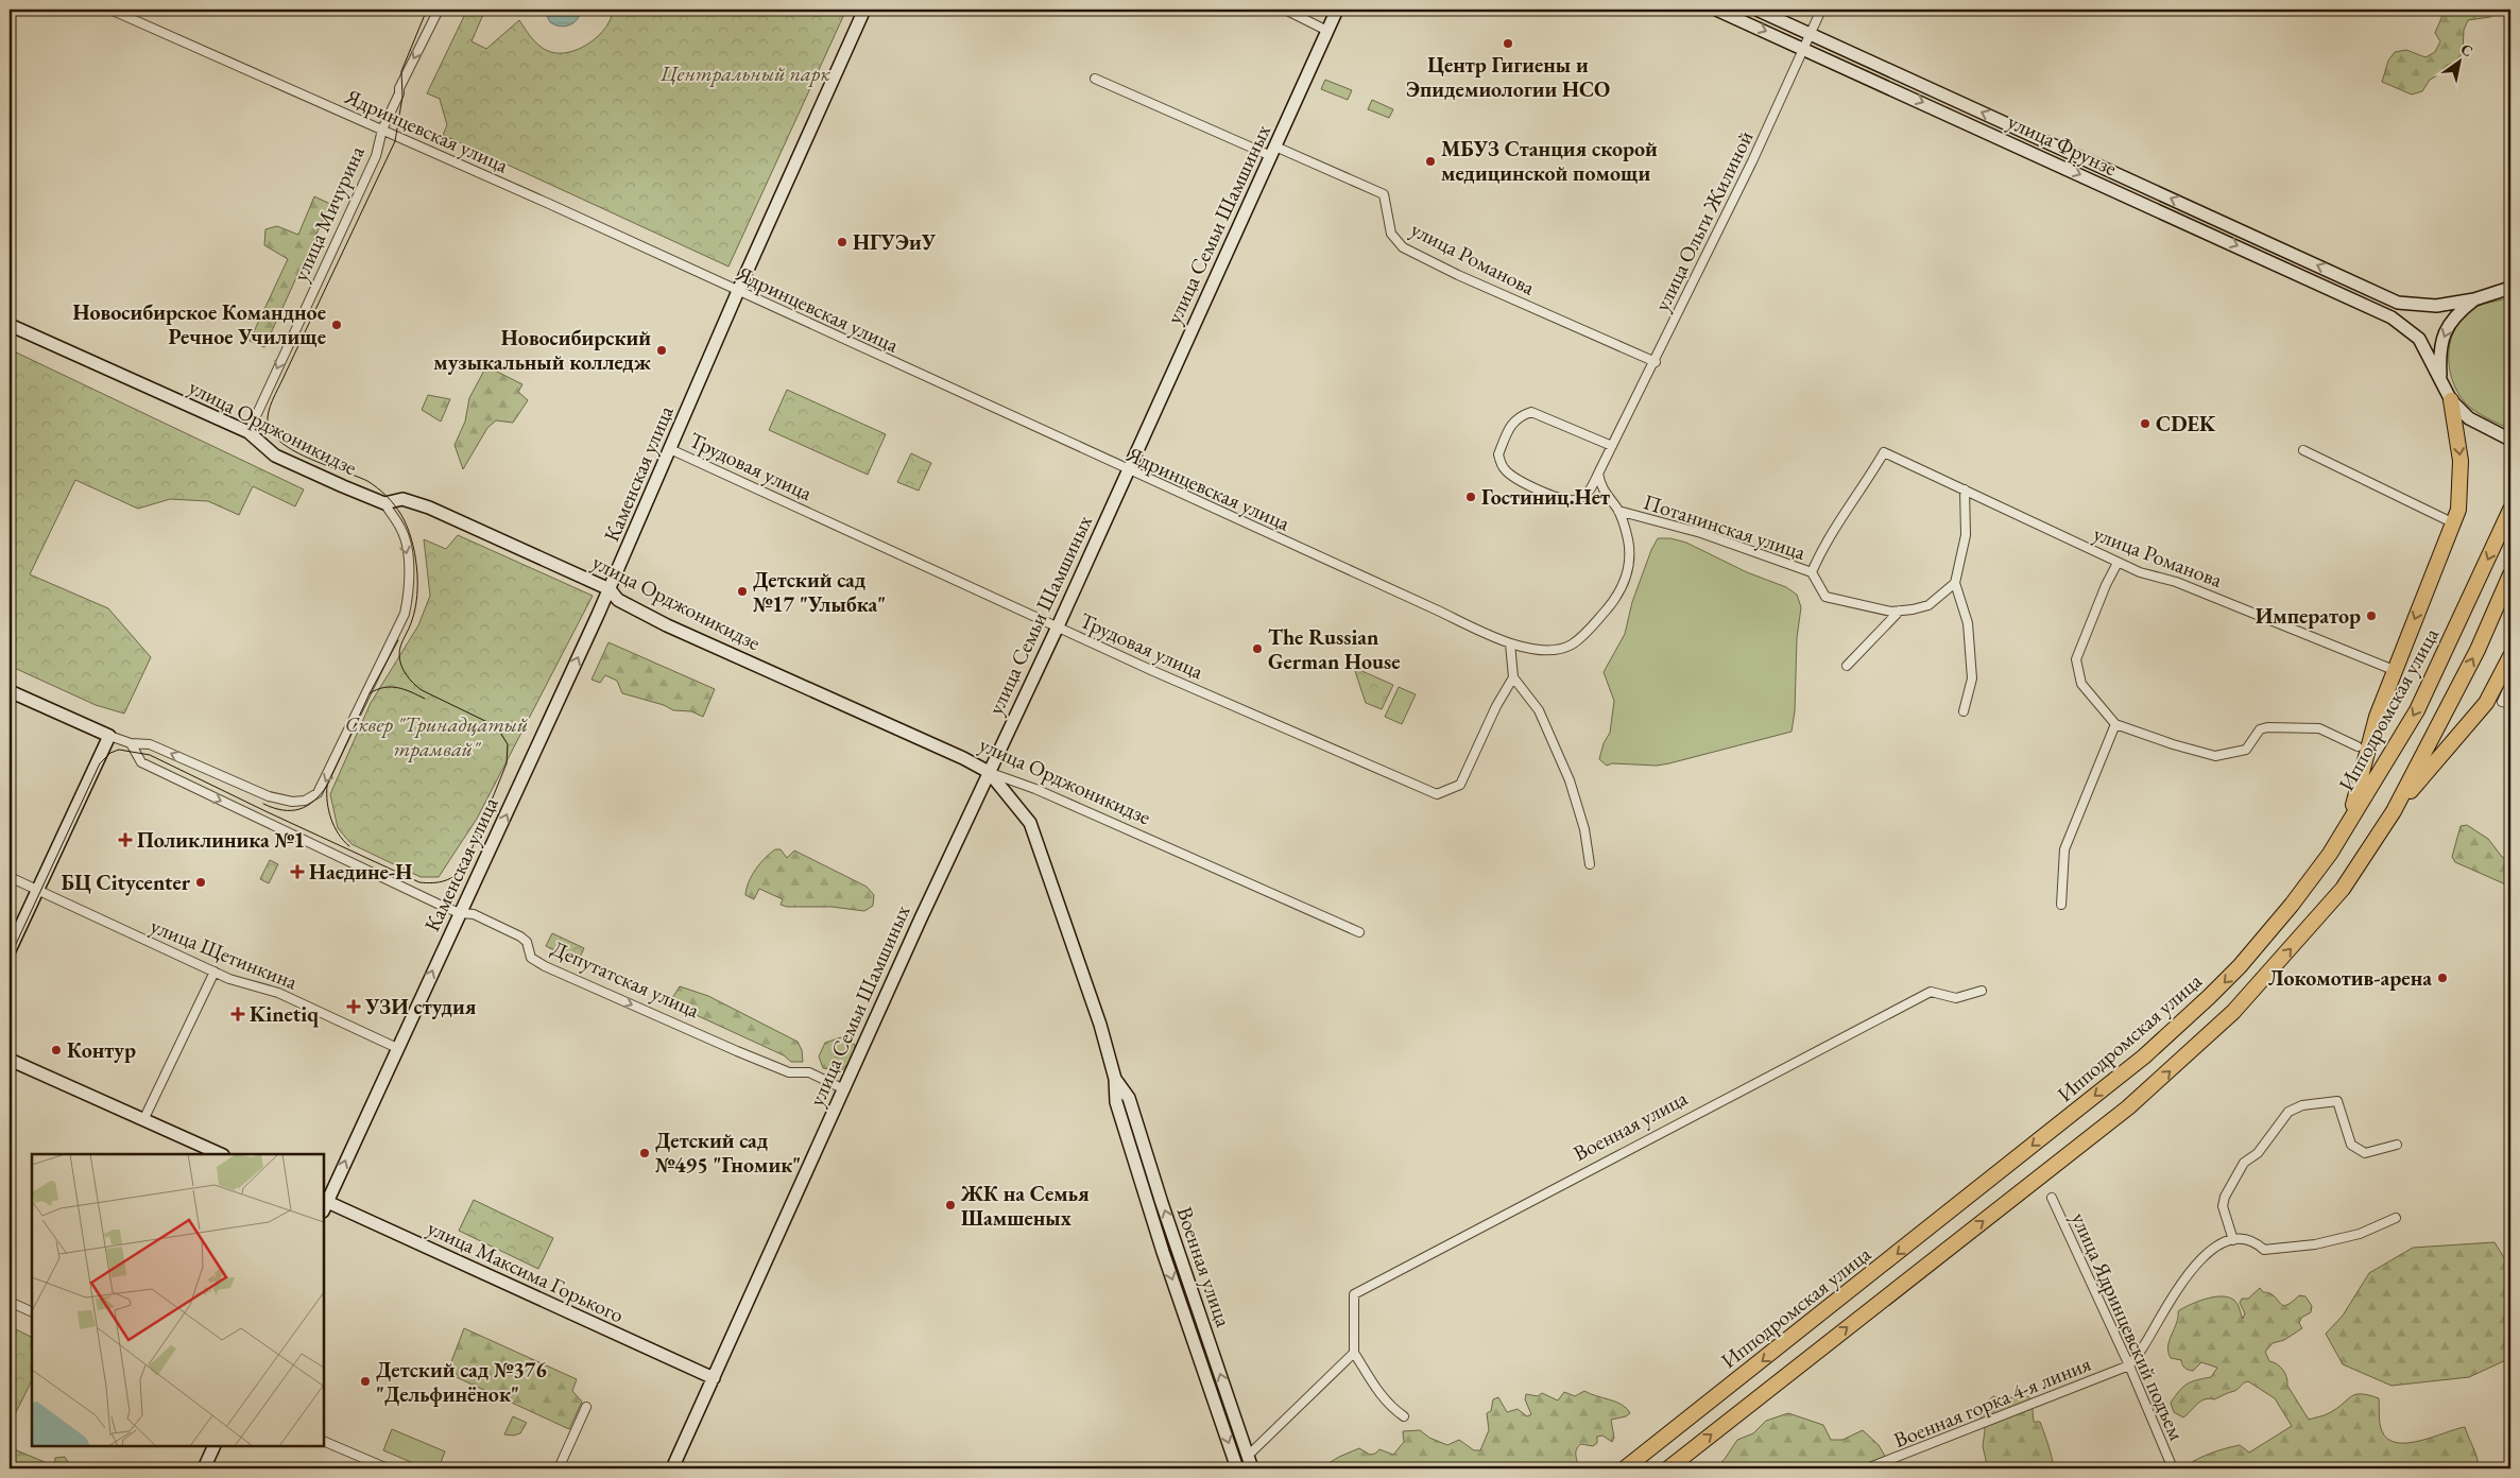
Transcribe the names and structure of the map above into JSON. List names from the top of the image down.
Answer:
{
  "streets": {
    "highway": ["Ипподромская улица"],
    "main road": [
      "улица Фрунзе",
      "улица Семьи Шамшиных",
      "улица Орджоникидзе",
      "Каменская улица",
      "Военная улица",
      "улица Максима Горького"
    ],
    "street": [
      "Ядринцевская улица",
      "улица Мичурина",
      "улица Ольги Жилиной",
      "улица Романова",
      "Трудовая улица",
      "Потанинская улица",
      "улица Щетинкина",
      "Депутатская улица",
      "улица Ядринцевский подъем",
      "Военная горка 4-я линия"
    ]
  },
  "crossings": [
    ["Ядринцевская улица", "улица Мичурина"],
    ["Ядринцевская улица", "улица Ольги Жилиной"],
    ["Ядринцевская улица", "улица Семьи Шамшиных"],
    ["Ядринцевская улица", "Каменская улица"],
    ["Ядринцевская улица", "Потанинская улица"],
    ["улица Фрунзе", "улица Ольги Жилиной"],
    ["улица Мичурина", "улица Орджоникидзе"],
    ["улица Ольги Жилиной", "улица Романова"],
    ["улица Семьи Шамшиных", "улица Романова"],
    ["улица Семьи Шамшиных", "улица Орджоникидзе"],
    ["улица Семьи Шамшиных", "Трудовая улица"],
    ["улица Семьи Шамшиных", "Депутатская улица"],
    ["улица Семьи Шамшиных", "Военная улица"],
    ["улица Семьи Шамшиных", "улица Максима Горького"],
    ["улица Романова", "Потанинская улица"],
    ["улица Орджоникидзе", "Каменская улица"],
    ["улица Орджоникидзе", "Военная улица"],
    ["Трудовая улица", "Каменская улица"],
    ["Каменская улица", "улица Щетинкина"],
    ["Каменская улица", "Депутатская улица"],
    ["Каменская улица", "улица Максима Горького"],
    ["улица Ядринцевский подъем", "Военная горка 4-я линия"]
  ],
  "one_way": ["улица Мичурина", "Каменская улица", "Депутатская улица"],
  "parks": ["Центральный парк", "Сквер \"Тринадцатый трамвай\""],
  "places": {
    "other": [
      "Центр Гигиены и Эпидемиологии НСО",
      "МБУЗ Станция скорой медицинской помощи",
      "НГУЭиУ",
      "Новосибирское Командное Речное Училище",
      "Новосибирский музыкальный колледж",
      "CDEK",
      "Гостиниц.Нет",
      "Детский сад №17 \"Улыбка\"",
      "Император",
      "The Russian German House",
      "БЦ Citycenter",
      "Локомотив-арена",
      "Контур",
      "Детский сад №495 \"Гномик\"",
      "ЖК на Семья Шамшеных",
      "Детский сад №376 \"Дельфинёнок\""
    ],
    "health": [
      "Поликлиника №1",
      "Наедине-Н",
      "УЗИ студия",
      "Kinetiq"
    ]
  },
  "north": "top right"
}
